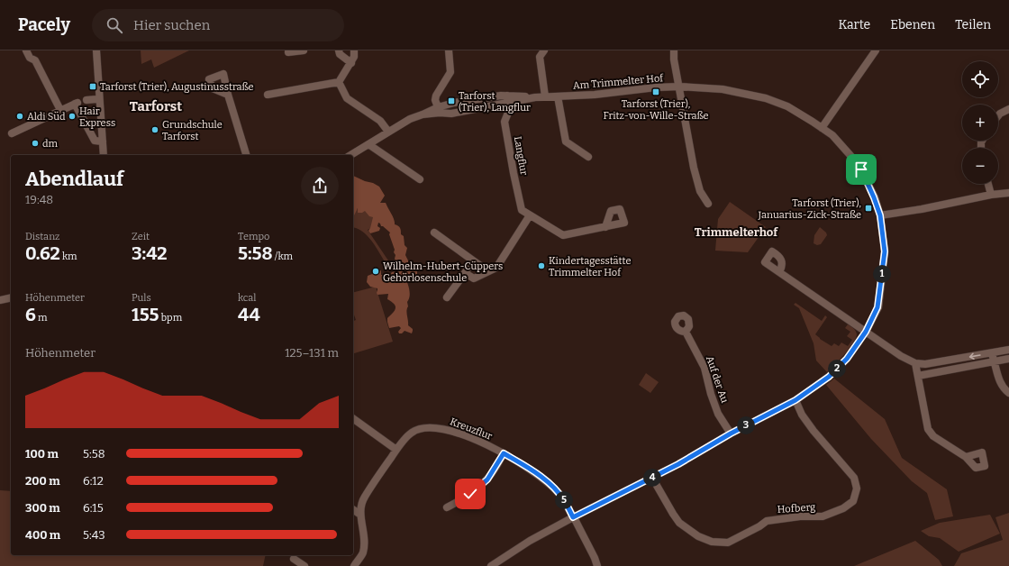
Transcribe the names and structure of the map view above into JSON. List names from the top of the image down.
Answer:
{
  "streets": {
    "street": [
      "Am Trimmelter Hof",
      "Langflur",
      "Auf der Au",
      "Kreuzflur",
      "Hofberg"
    ]
  },
  "crossings": [
    ["Am Trimmelter Hof", "Langflur"],
    ["Am Trimmelter Hof", "Auf der Au"],
    ["Am Trimmelter Hof", "Kreuzflur"],
    ["Am Trimmelter Hof", "Hofberg"]
  ],
  "districts": ["Tarforst", "Trimmelterhof"],
  "places": {
    "transit": [
      "Tarforst (Trier), Augustinusstraße",
      "Tarforst (Trier), Fritz-von-Wille-Straße",
      "Tarforst (Trier), Langflur",
      "Tarforst (Trier), Januarius-Zick-Straße"
    ],
    "other": [
      "Aldi Süd",
      "Hair Express",
      "Grundschule Tarforst",
      "dm",
      "Kindertagesstätte Trimmelter Hof",
      "Wilhelm-Hubert-Cüppers Gehörlosenschule"
    ]
  },
  "page": {
    "header": "Pacely",
    "search": "Hier suchen",
    "nav": ["Karte", "Ebenen", "Teilen"],
    "map_buttons": ["+", "−"],
    "heading": ["Abendlauf", "19:48"],
    "stats": [
      ["Distanz", "0.62 km"],
      ["Zeit", "3:42"],
      ["Tempo", "5:58 /km"],
      ["Höhenmeter", "6 m"],
      ["Puls", "155 bpm"],
      ["kcal", "44"]
    ],
    "pins": [
      "1",
      "2",
      "3",
      "4",
      "5"
    ],
    "chart": ["Höhenmeter", "125–131 m"],
    "list": [
      {
        "name": "100 m",
        "note": "5:58"
      },
      {
        "name": "200 m",
        "note": "6:12"
      },
      {
        "name": "300 m",
        "note": "6:15"
      },
      {
        "name": "400 m",
        "note": "5:43"
      }
    ]
  }
}
